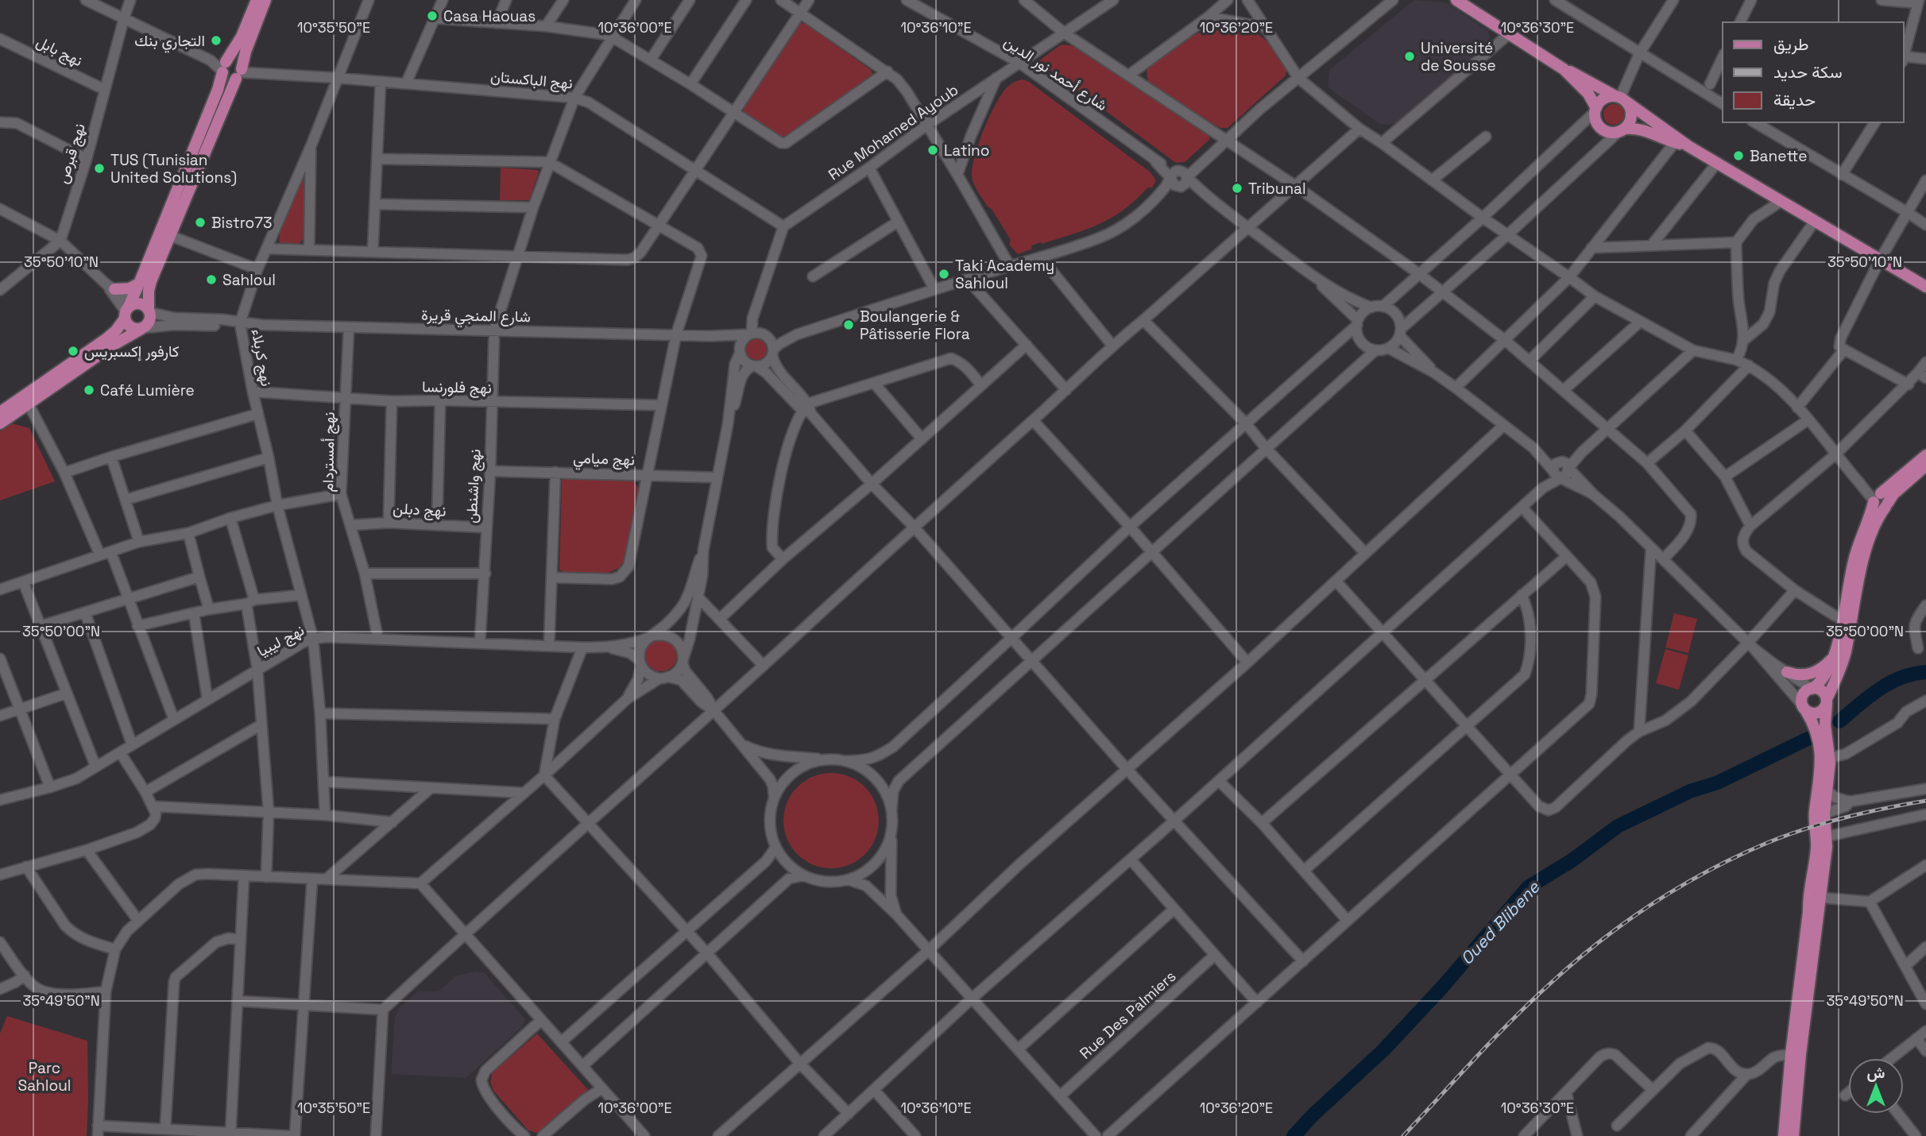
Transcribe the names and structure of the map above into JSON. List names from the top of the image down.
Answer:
{
  "streets": {
    "street": [
      "نهج بابل",
      "شارع أحمد نور الدين",
      "نهج الباكستان",
      "Rue Mohamed Ayoub",
      "نهج قبرص",
      "شارع المنجي قريرة",
      "نهج كربلاء",
      "نهج فلورنسا",
      "نهج أمستردام",
      "نهج ميامي",
      "نهج واشنطن",
      "نهج دبلن",
      "نهج ليبيا",
      "Rue Des Palmiers"
    ]
  },
  "crossings": [
    ["نهج بابل", "نهج قبرص"],
    ["شارع أحمد نور الدين", "Rue Mohamed Ayoub"],
    ["نهج الباكستان", "Rue Mohamed Ayoub"],
    ["نهج الباكستان", "نهج كربلاء"],
    ["نهج الباكستان", "نهج واشنطن"],
    ["شارع المنجي قريرة", "نهج كربلاء"],
    ["شارع المنجي قريرة", "نهج أمستردام"],
    ["شارع المنجي قريرة", "نهج واشنطن"],
    ["نهج كربلاء", "نهج فلورنسا"],
    ["نهج كربلاء", "نهج ليبيا"],
    ["نهج فلورنسا", "نهج أمستردام"],
    ["نهج فلورنسا", "نهج واشنطن"],
    ["نهج أمستردام", "نهج دبلن"],
    ["نهج أمستردام", "نهج ليبيا"],
    ["نهج ميامي", "نهج واشنطن"],
    ["نهج واشنطن", "نهج دبلن"],
    ["نهج واشنطن", "نهج ليبيا"]
  ],
  "water": ["Oued Blibene"],
  "parks": ["Parc Sahloul"],
  "places": [
    "Casa Haouas",
    "التجاري بنك",
    "Université de Sousse",
    "Latino",
    "Banette",
    "TUS (Tunisian United Solutions)",
    "Tribunal",
    "Bistro73",
    "Taki Academy Sahloul",
    "Sahloul",
    "Boulangerie & Pâtisserie Flora",
    "كارفور إكسبريس",
    "Café Lumière"
  ],
  "legend": ["طريق", "سكة حديد", "حديقة"],
  "north": "top",
  "coordinates": [
    "10°35'50\"E",
    "10°36'00\"E",
    "10°36'10\"E",
    "10°36'20\"E",
    "10°36'30\"E",
    "35°50'10\"N",
    "35°50'00\"N",
    "35°49'50\"N"
  ]
}
